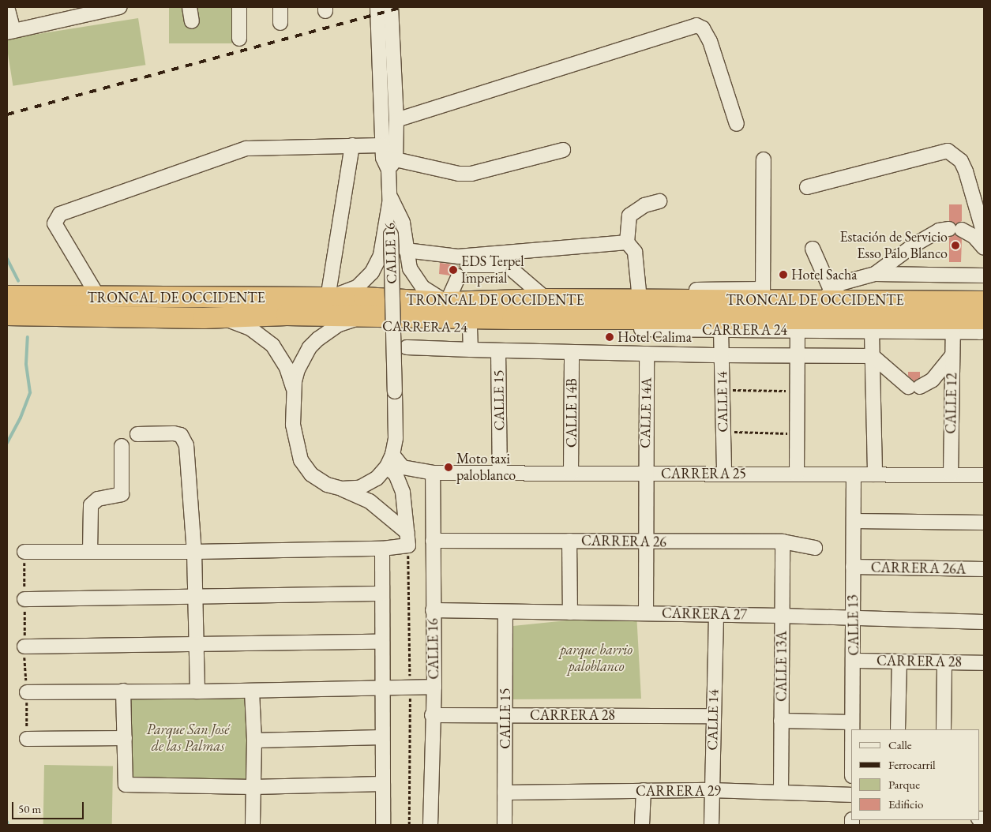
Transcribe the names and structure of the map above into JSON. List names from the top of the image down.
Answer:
{
  "streets": {
    "highway": ["TRONCAL DE OCCIDENTE"],
    "street": [
      "CALLE 16",
      "CARRERA 24",
      "CALLE 15",
      "CALLE 14",
      "CALLE 12",
      "CALLE 14B",
      "CALLE 14A",
      "CARRERA 25",
      "CARRERA 26",
      "CARRERA 26A",
      "CARRERA 27",
      "CALLE 13",
      "CARRERA 28",
      "CALLE 13A",
      "CARRERA 29"
    ]
  },
  "crossings": [
    ["CALLE 16", "CARRERA 25"],
    ["CALLE 16", "CARRERA 26"],
    ["CALLE 16", "CARRERA 27"],
    ["CALLE 16", "CARRERA 28"],
    ["TRONCAL DE OCCIDENTE", "CARRERA 24"],
    ["TRONCAL DE OCCIDENTE", "CALLE 12"],
    ["CARRERA 24", "CALLE 14"],
    ["CALLE 15", "CARRERA 25"],
    ["CALLE 15", "CARRERA 27"],
    ["CALLE 15", "CARRERA 28"],
    ["CALLE 15", "CARRERA 29"],
    ["CALLE 14", "CARRERA 25"],
    ["CALLE 14", "CARRERA 27"],
    ["CALLE 14", "CARRERA 28"],
    ["CALLE 14", "CARRERA 29"],
    ["CALLE 12", "CARRERA 25"],
    ["CALLE 14B", "CARRERA 25"],
    ["CALLE 14A", "CARRERA 25"],
    ["CALLE 14A", "CARRERA 26"],
    ["CALLE 14A", "CARRERA 27"],
    ["CARRERA 25", "CALLE 13"],
    ["CARRERA 26", "CALLE 13A"],
    ["CARRERA 26A", "CALLE 13"],
    ["CARRERA 27", "CALLE 13"],
    ["CARRERA 27", "CALLE 13A"],
    ["CALLE 13", "CARRERA 28"],
    ["CALLE 13A", "CARRERA 29"]
  ],
  "parks": ["parque barrio paloblanco", "Parque San José de las Palmas"],
  "places": [
    "Estación de Servicio Esso Palo Blanco",
    "EDS Terpel Imperial",
    "Hotel Sacha",
    "Hotel Calima",
    "Moto taxi paloblanco"
  ],
  "legend": [
    "Calle",
    "Ferrocarril",
    "Parque",
    "Edificio"
  ],
  "scale_bar": "50 m"
}
